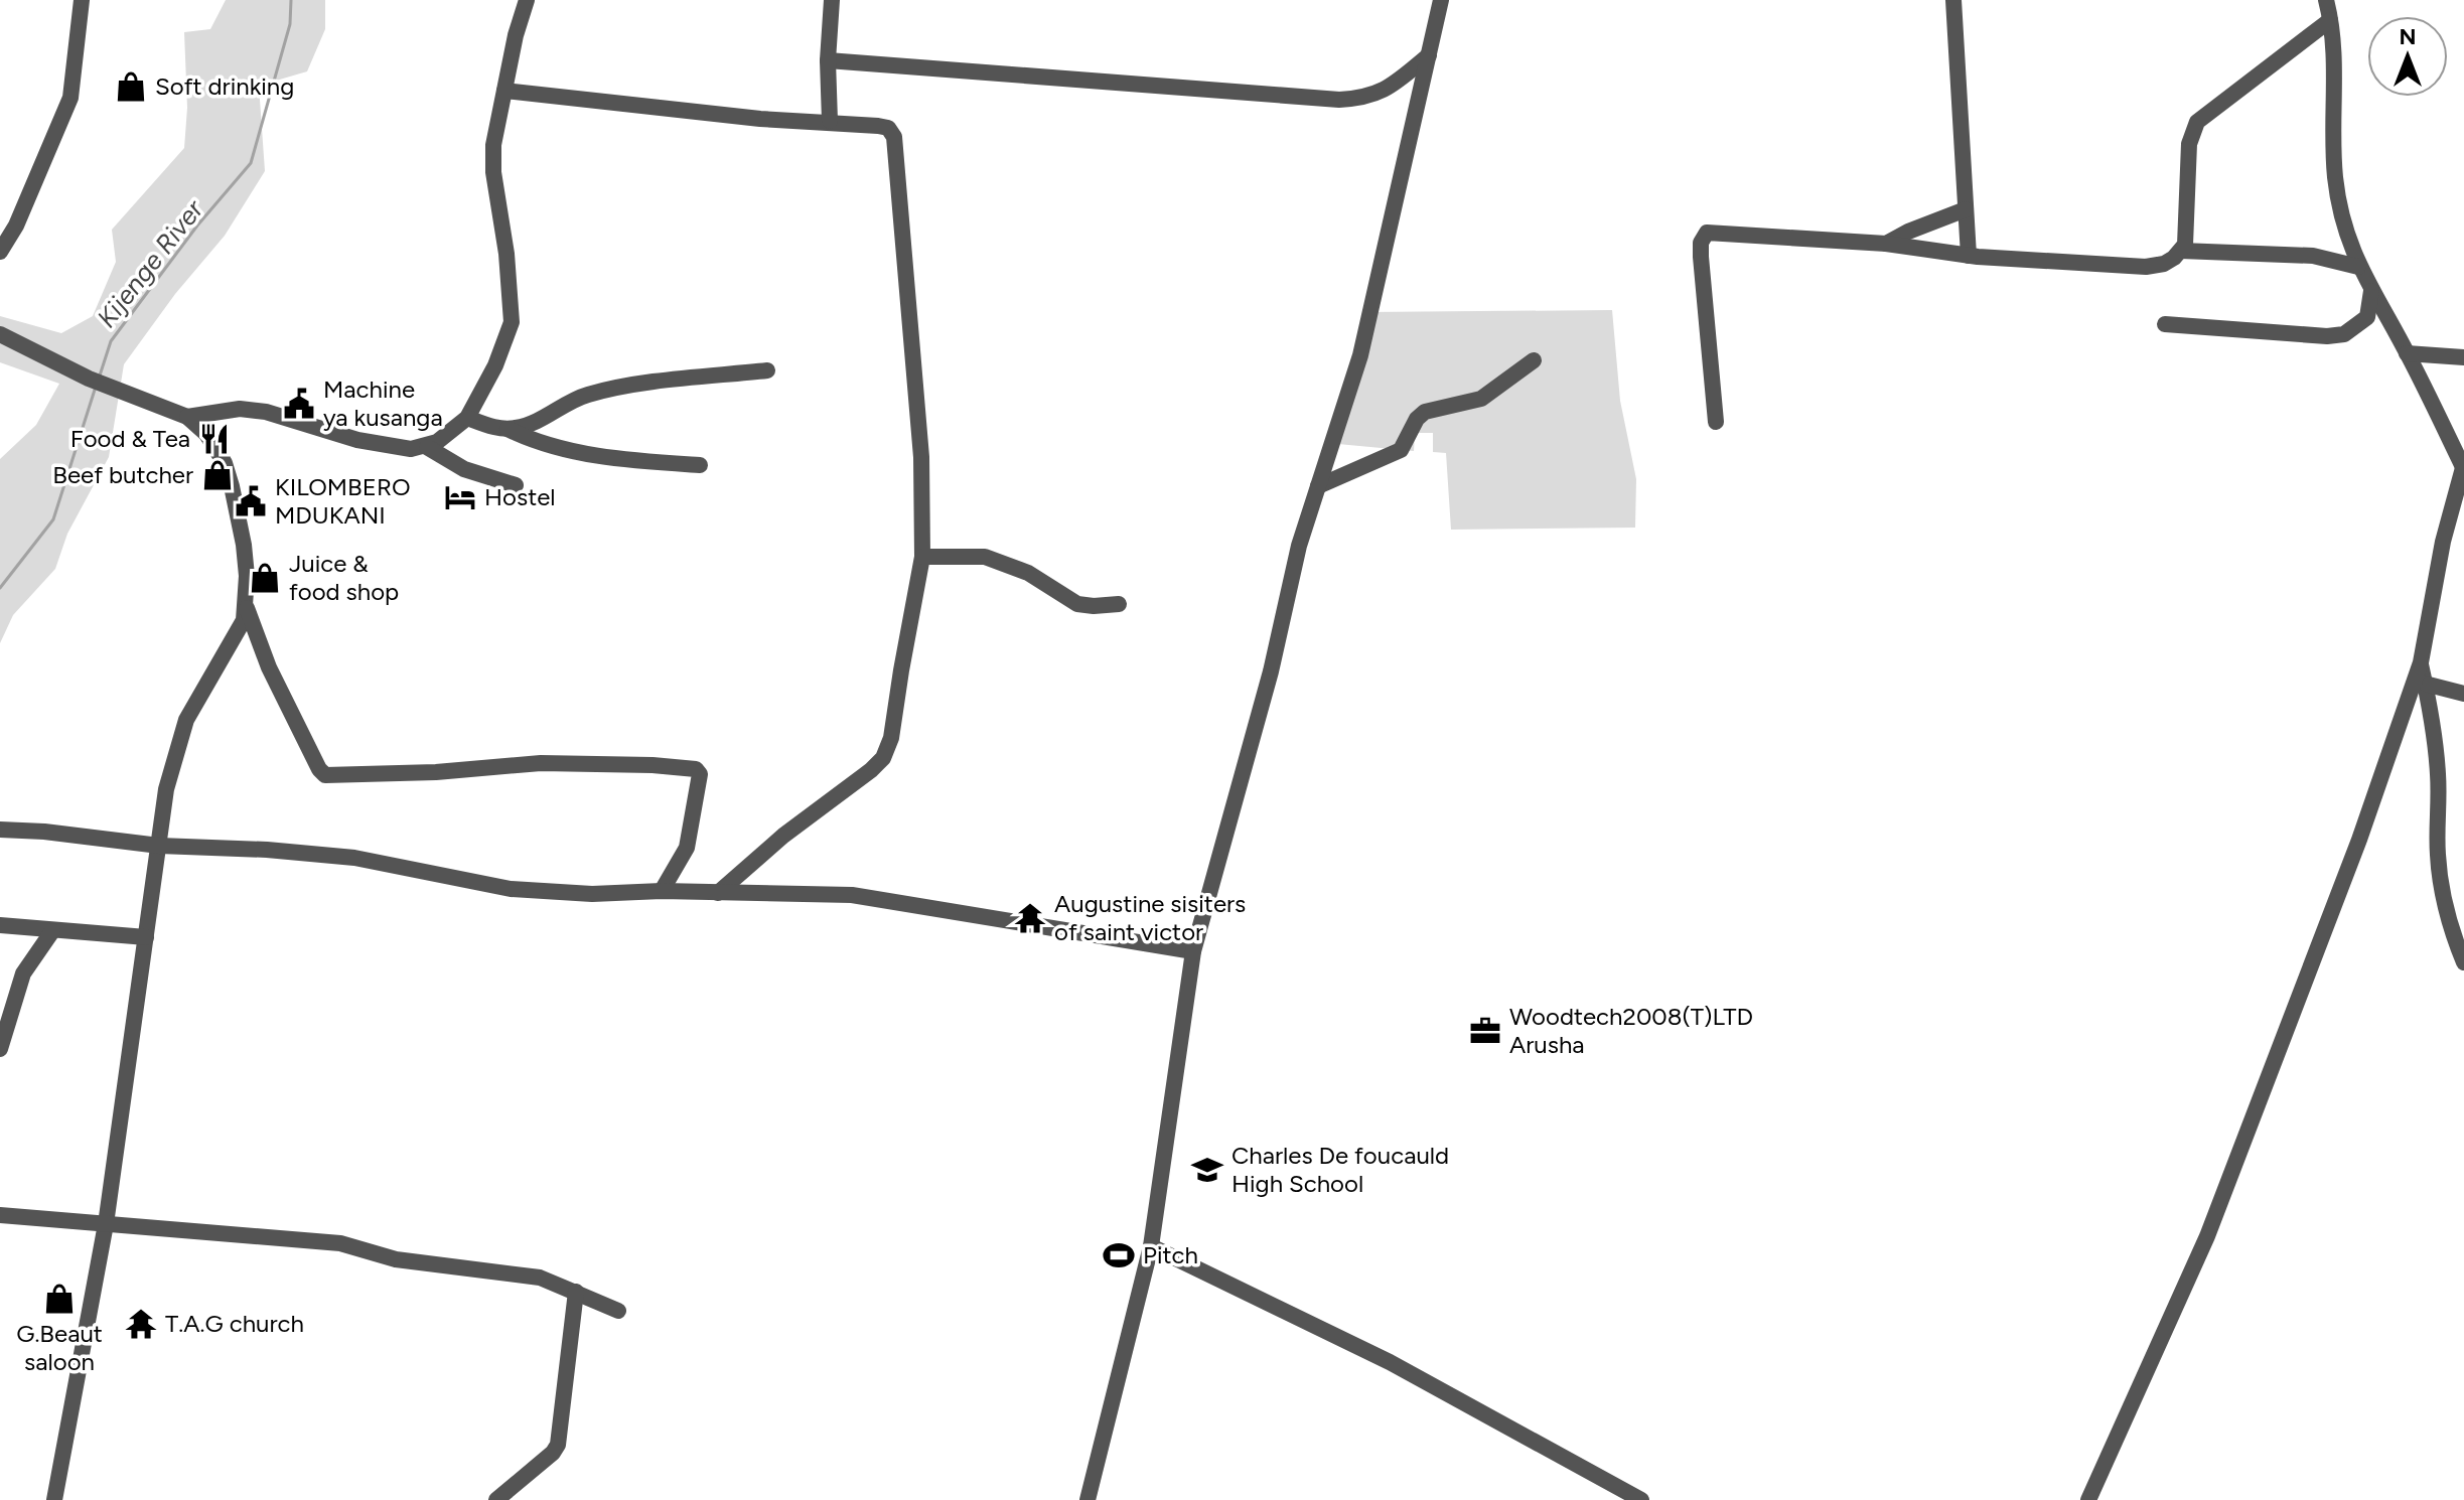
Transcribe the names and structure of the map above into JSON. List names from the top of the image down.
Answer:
{
  "water": ["Kijenge River"],
  "places": {
    "shop": [
      "Soft drinking",
      "Beef butcher",
      "Juice & food shop",
      "G.Beaut saloon"
    ],
    "public building": ["Machine ya kusanga", "KILOMBERO MDUKANI"],
    "restaurant": ["Food & Tea"],
    "hotel": ["Hostel"],
    "temple": ["Augustine sisiters of saint victor", "T.A.G church"],
    "office": ["Woodtech2008(T)LTD Arusha"],
    "school or university": ["Charles De foucauld High School"],
    "sports": ["Pitch"]
  },
  "north": "top"
}
